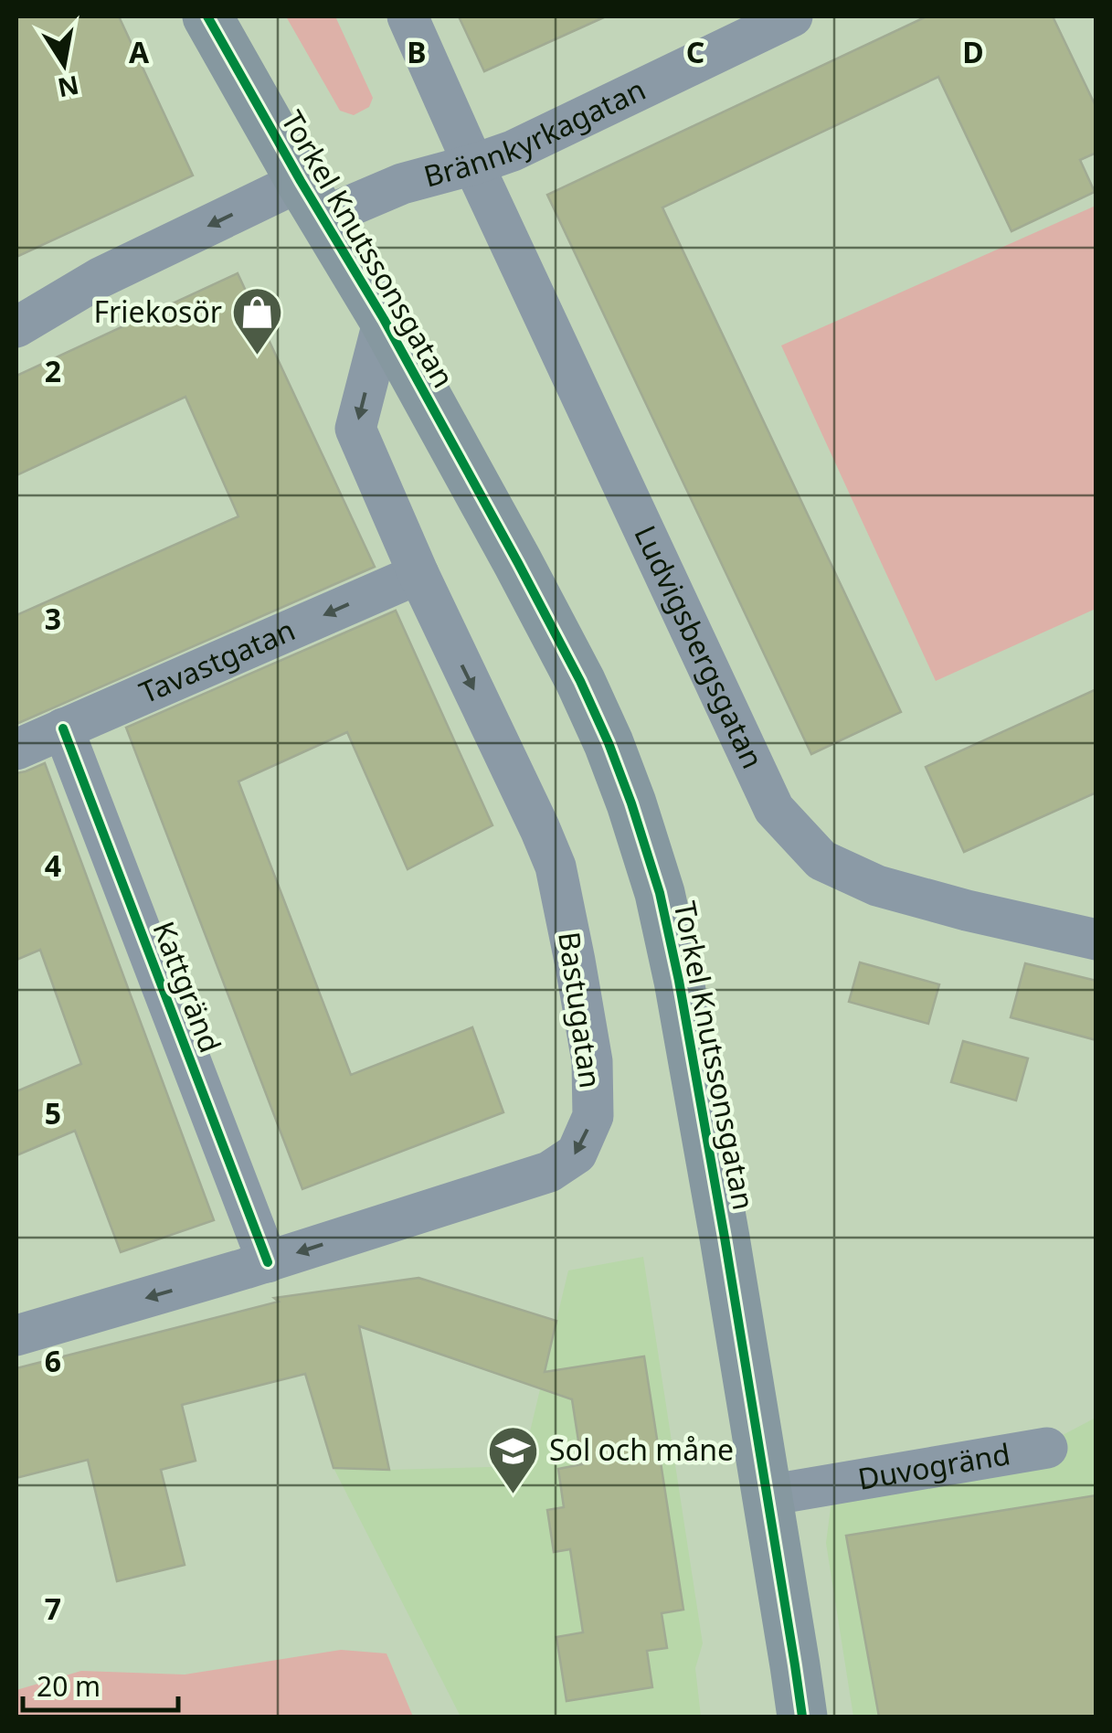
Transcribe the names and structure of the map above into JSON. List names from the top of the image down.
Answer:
{
  "streets": {
    "street": [
      "Brännkyrkagatan",
      "Torkel Knutssonsgatan",
      "Ludvigsbergsgatan",
      "Tavastgatan",
      "Kattgränd",
      "Bastugatan",
      "Duvogränd"
    ]
  },
  "crossings": [
    ["Brännkyrkagatan", "Torkel Knutssonsgatan"],
    ["Brännkyrkagatan", "Ludvigsbergsgatan"],
    ["Torkel Knutssonsgatan", "Bastugatan"],
    ["Torkel Knutssonsgatan", "Duvogränd"],
    ["Tavastgatan", "Kattgränd"],
    ["Tavastgatan", "Bastugatan"],
    ["Kattgränd", "Bastugatan"]
  ],
  "one_way": ["Brännkyrkagatan", "Tavastgatan"],
  "places": {
    "shop": ["Friekosör"],
    "school or university": ["Sol och måne"]
  },
  "scale_bar": "20 m",
  "north": "bottom",
  "grid": {
    "columns": [
      "A",
      "B",
      "C",
      "D"
    ],
    "rows": [
      "2",
      "3",
      "4",
      "5",
      "6",
      "7"
    ]
  }
}
